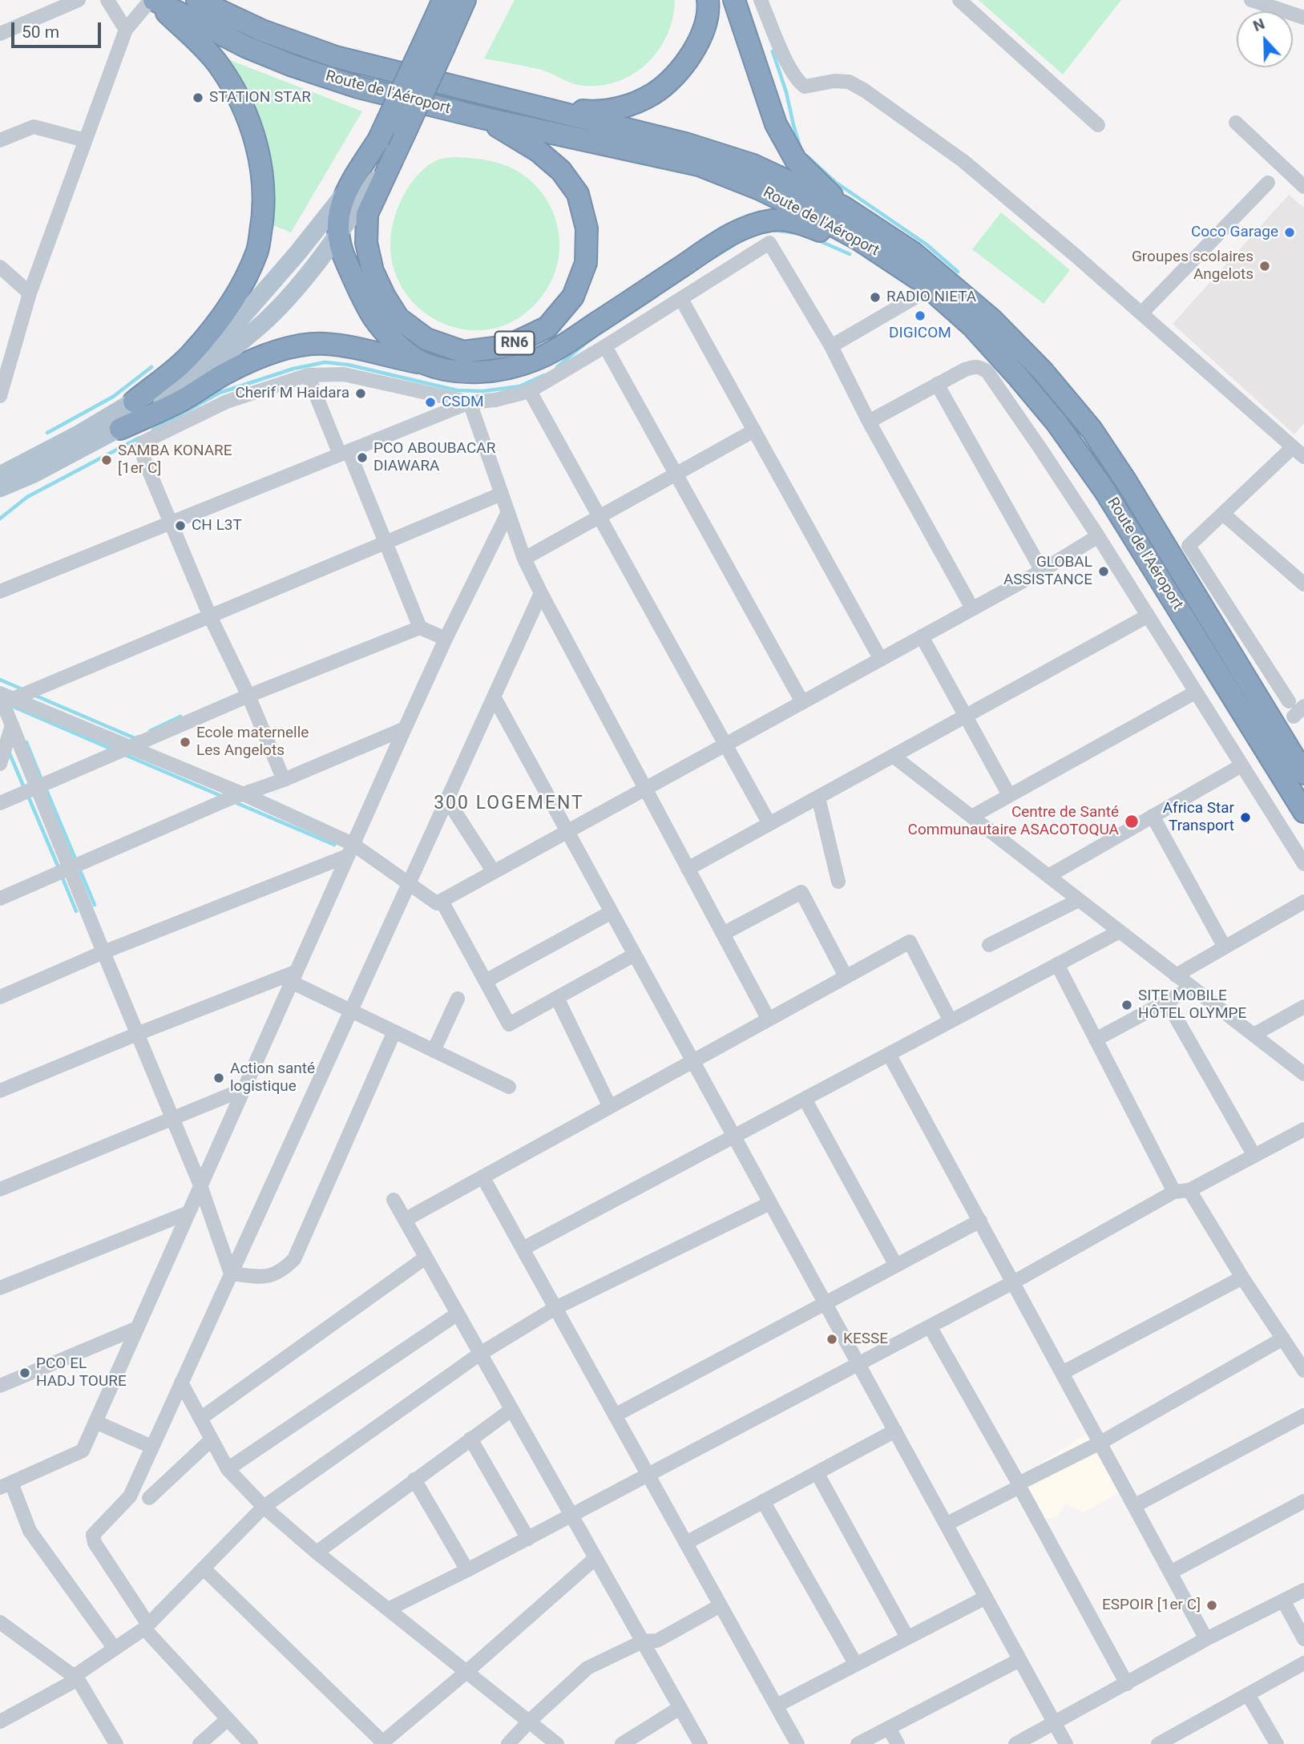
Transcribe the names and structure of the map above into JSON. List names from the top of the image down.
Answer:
{
  "streets": {
    "highway": ["Route de l'Aéroport", "RN6"]
  },
  "crossings": [
    ["Route de l'Aéroport", "RN6"]
  ],
  "districts": ["300 LOGEMENT"],
  "places": [
    "STATION STAR",
    "Coco Garage",
    "Groupes scolaires Angelots",
    "RADIO NIETA",
    "DIGICOM",
    "Cherif M Haidara",
    "CSDM",
    "PCO ABOUBACAR DIAWARA",
    "SAMBA KONARE [1er C]",
    "CH L3T",
    "GLOBAL ASSISTANCE",
    "Ecole maternelle Les Angelots",
    "Africa Star Transport",
    "Centre de Santé Communautaire ASACOTOQUA",
    "SITE MOBILE HÔTEL OLYMPE",
    "Action santé logistique",
    "KESSE",
    "PCO EL HADJ TOURE",
    "ESPOIR [1er C]"
  ],
  "scale_bar": "50 m",
  "north": "top"
}
